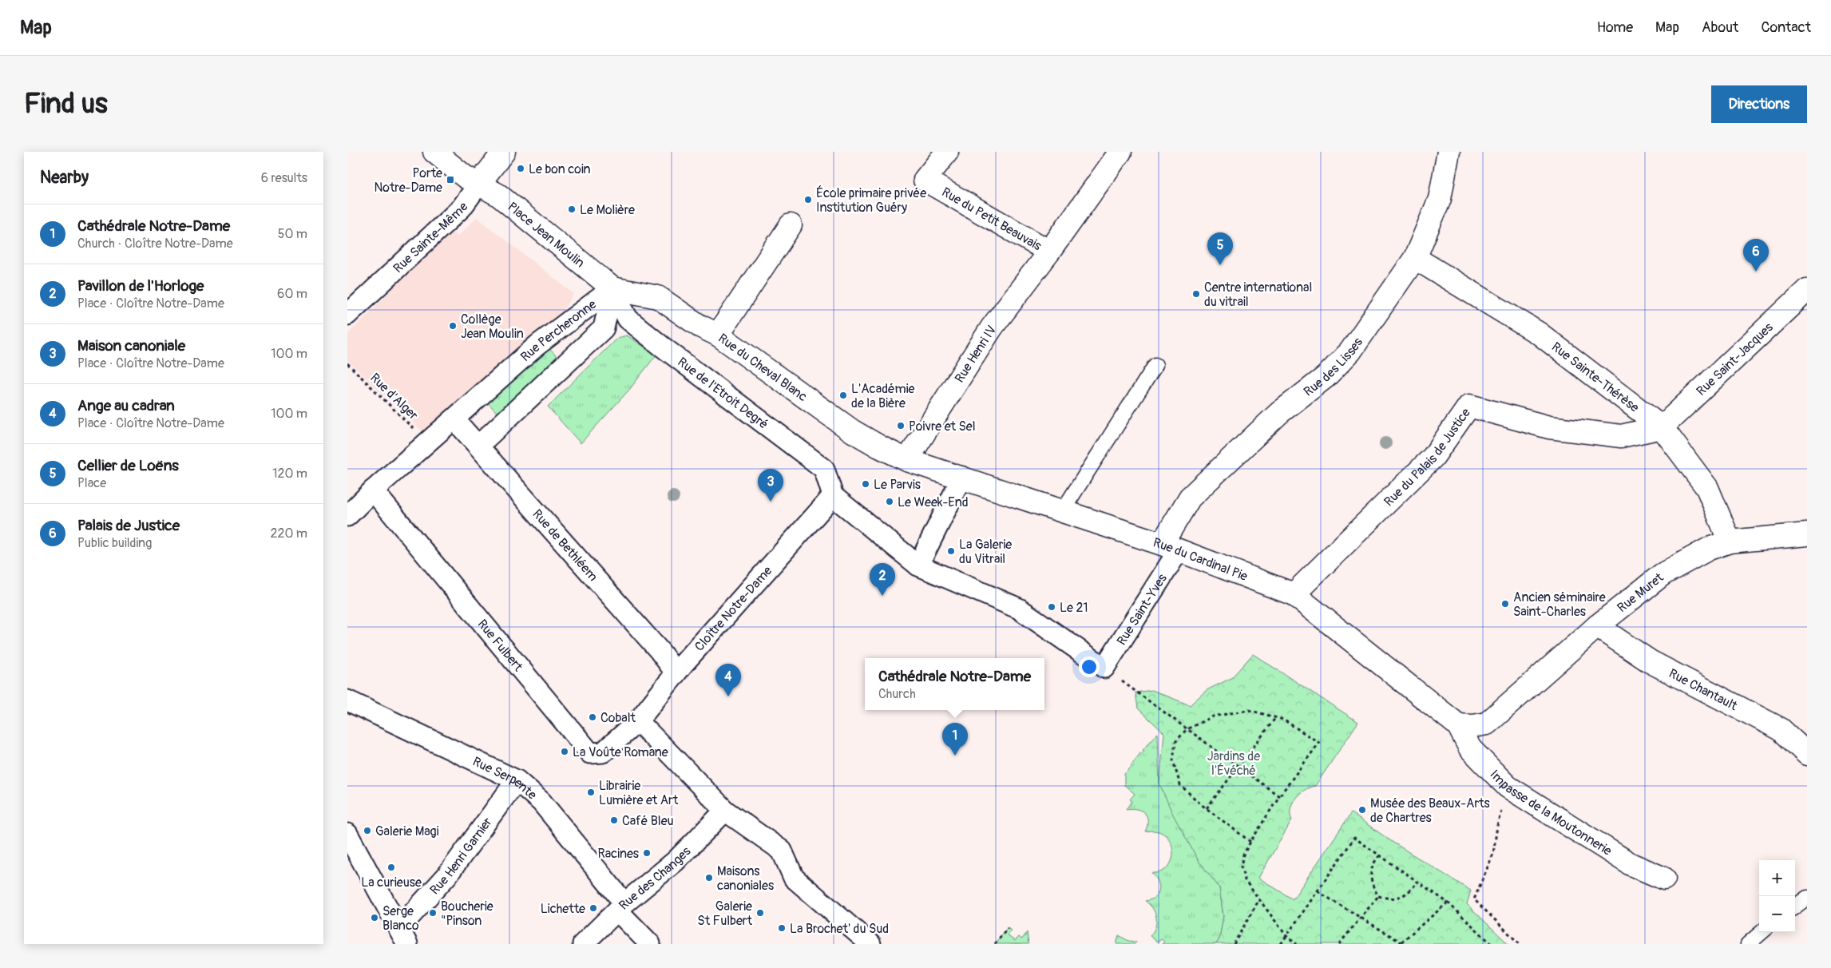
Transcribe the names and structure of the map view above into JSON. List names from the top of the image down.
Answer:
{
  "streets": {
    "street": [
      "Rue du Petit Beauvais",
      "Place Jean Moulin",
      "Rue Sainte-Même",
      "Rue Percheronne",
      "Rue Henri IV",
      "Rue Saint-Jacques",
      "Rue des Lisses",
      "Rue du Cheval Blanc",
      "Rue Sainte-Thérèse",
      "Rue de l'Etroit Degré",
      "Rue du Palais de Justice",
      "Rue de Bethléem",
      "Rue du Cardinal Pie",
      "Rue Muret",
      "Cloître Notre-Dame",
      "Rue Saint-Yves",
      "Rue Fulbert",
      "Rue Chantault",
      "Rue Serpente",
      "Impasse de la Moutonnerie",
      "Rue Henri Garnier",
      "Rue des Changes"
    ],
    "path": ["Rue d'Alger"]
  },
  "crossings": [
    ["Rue du Petit Beauvais", "Rue Henri IV"],
    ["Place Jean Moulin", "Rue Sainte-Même"],
    ["Place Jean Moulin", "Rue Percheronne"],
    ["Place Jean Moulin", "Rue du Cheval Blanc"],
    ["Place Jean Moulin", "Rue de l'Etroit Degré"],
    ["Rue Percheronne", "Rue du Cheval Blanc"],
    ["Rue Percheronne", "Rue de l'Etroit Degré"],
    ["Rue Percheronne", "Rue d'Alger"],
    ["Rue Percheronne", "Rue de Bethléem"],
    ["Rue Percheronne", "Rue Fulbert"],
    ["Rue Henri IV", "Rue du Cheval Blanc"],
    ["Rue Henri IV", "Rue du Cardinal Pie"],
    ["Rue Saint-Jacques", "Rue Sainte-Thérèse"],
    ["Rue Saint-Jacques", "Rue du Palais de Justice"],
    ["Rue des Lisses", "Rue Sainte-Thérèse"],
    ["Rue des Lisses", "Rue du Cardinal Pie"],
    ["Rue des Lisses", "Rue Saint-Yves"],
    ["Rue du Cheval Blanc", "Rue de l'Etroit Degré"],
    ["Rue du Cheval Blanc", "Rue du Cardinal Pie"],
    ["Rue Sainte-Thérèse", "Rue du Palais de Justice"],
    ["Rue Sainte-Thérèse", "Rue Muret"],
    ["Rue de l'Etroit Degré", "Cloître Notre-Dame"],
    ["Rue du Palais de Justice", "Rue du Cardinal Pie"],
    ["Rue de Bethléem", "Cloître Notre-Dame"],
    ["Rue du Cardinal Pie", "Rue Muret"],
    ["Rue du Cardinal Pie", "Rue Saint-Yves"],
    ["Rue du Cardinal Pie", "Impasse de la Moutonnerie"],
    ["Rue Muret", "Rue Chantault"],
    ["Rue Muret", "Impasse de la Moutonnerie"],
    ["Cloître Notre-Dame", "Rue Fulbert"],
    ["Rue Serpente", "Rue Henri Garnier"],
    ["Rue Serpente", "Rue des Changes"]
  ],
  "parks": ["Jardins de l'Évéché"],
  "places": {
    "other": [
      "Le bon coin",
      "École primaire privée Institution Guéry",
      "Le Molière",
      "Centre international du vitrail",
      "Collège Jean Moulin",
      "L'Académie de la Bière",
      "Poivre et Sel",
      "Le Parvis",
      "Le Week-End",
      "La Galerie du Vitrail",
      "Ancien séminaire Saint-Charles",
      "Le 21",
      "Cobalt",
      "La Voûte Romane",
      "Librairie Lumière et Art",
      "Musée des Beaux-Arts de Chartres",
      "Café Bleu",
      "Galerie Magi",
      "Racines",
      "La curieuse",
      "Maisons canoniales",
      "Lichette",
      "Boucherie \"Pinson",
      "Galerie St Fulbert",
      "Serge Blanco",
      "La Brochet' du Sud"
    ],
    "transit": ["Porte Notre-Dame"]
  },
  "page": {
    "header": "Map",
    "nav": [
      "Home",
      "Map",
      "About",
      "Contact"
    ],
    "buttons": "Directions",
    "title": "Find us",
    "heading": ["Nearby", "6 results"],
    "list": [
      {
        "mark": "1",
        "name": "Cathédrale Notre-Dame",
        "note": "Church · Cloître Notre-Dame",
        "value": "50 m"
      },
      {
        "mark": "2",
        "name": "Pavillon de l'Horloge",
        "note": "Place · Cloître Notre-Dame",
        "value": "60 m"
      },
      {
        "mark": "3",
        "name": "Maison canoniale",
        "note": "Place · Cloître Notre-Dame",
        "value": "100 m"
      },
      {
        "mark": "4",
        "name": "Ange au cadran",
        "note": "Place · Cloître Notre-Dame",
        "value": "100 m"
      },
      {
        "mark": "5",
        "name": "Cellier de Loëns",
        "note": "Place",
        "value": "120 m"
      },
      {
        "mark": "6",
        "name": "Palais de Justice",
        "note": "Public building",
        "value": "220 m"
      }
    ],
    "pins": [
      "5",
      "6",
      "3",
      "2",
      "4",
      "1"
    ],
    "popup": ["Cathédrale Notre-Dame", "Church"],
    "map_buttons": ["+", "−"]
  }
}
